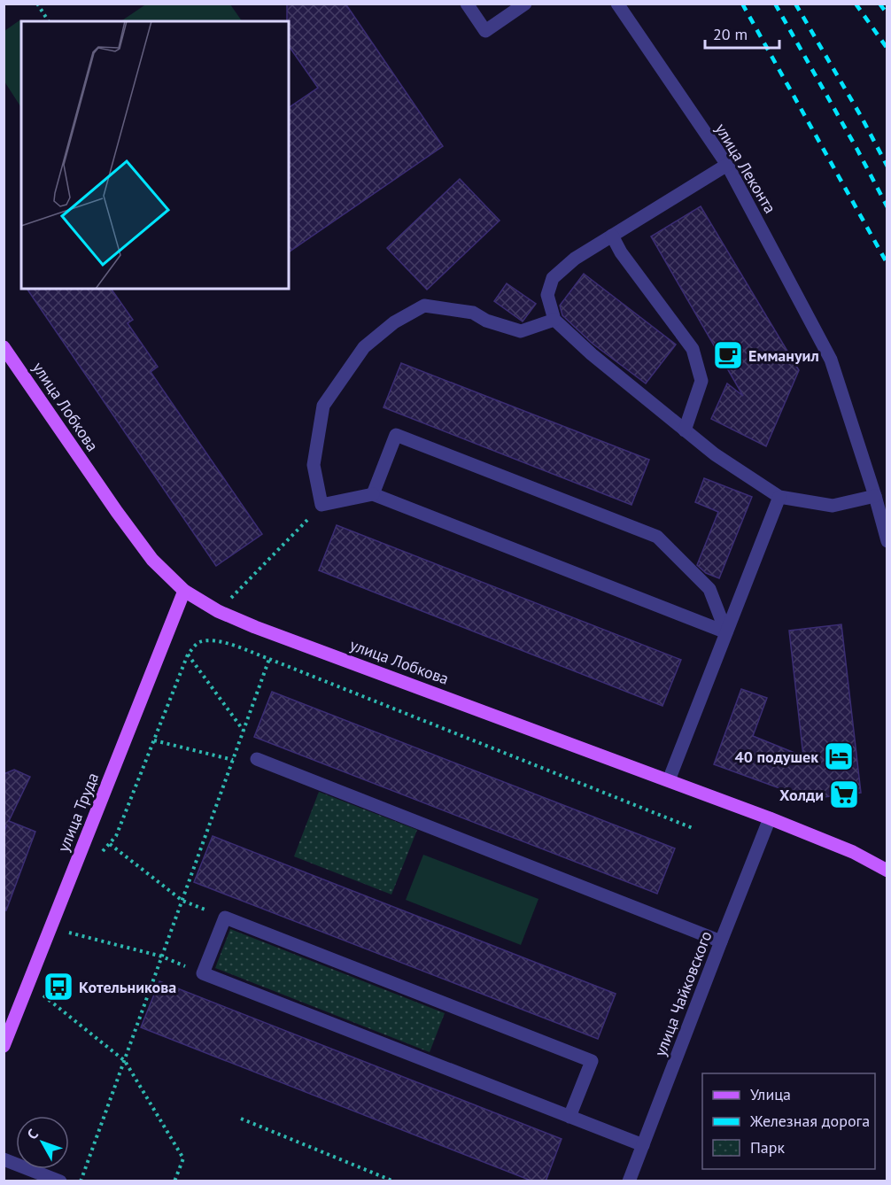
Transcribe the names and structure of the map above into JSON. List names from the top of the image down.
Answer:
{
  "streets": {
    "main road": ["улица Лобкова", "улица Труда"],
    "street": ["улица Леконта", "улица Чайковского"]
  },
  "crossings": [
    ["улица Лобкова", "улица Труда"],
    ["улица Лобкова", "улица Чайковского"]
  ],
  "places": {
    "cafe": ["Еммануил"],
    "hotel": ["40 подушек"],
    "supermarket": ["Холди"],
    "bus stop": ["Котельникова"]
  },
  "legend": ["Улица", "Железная дорога", "Парк"],
  "scale_bar": "20 m",
  "north": "top left"
}
